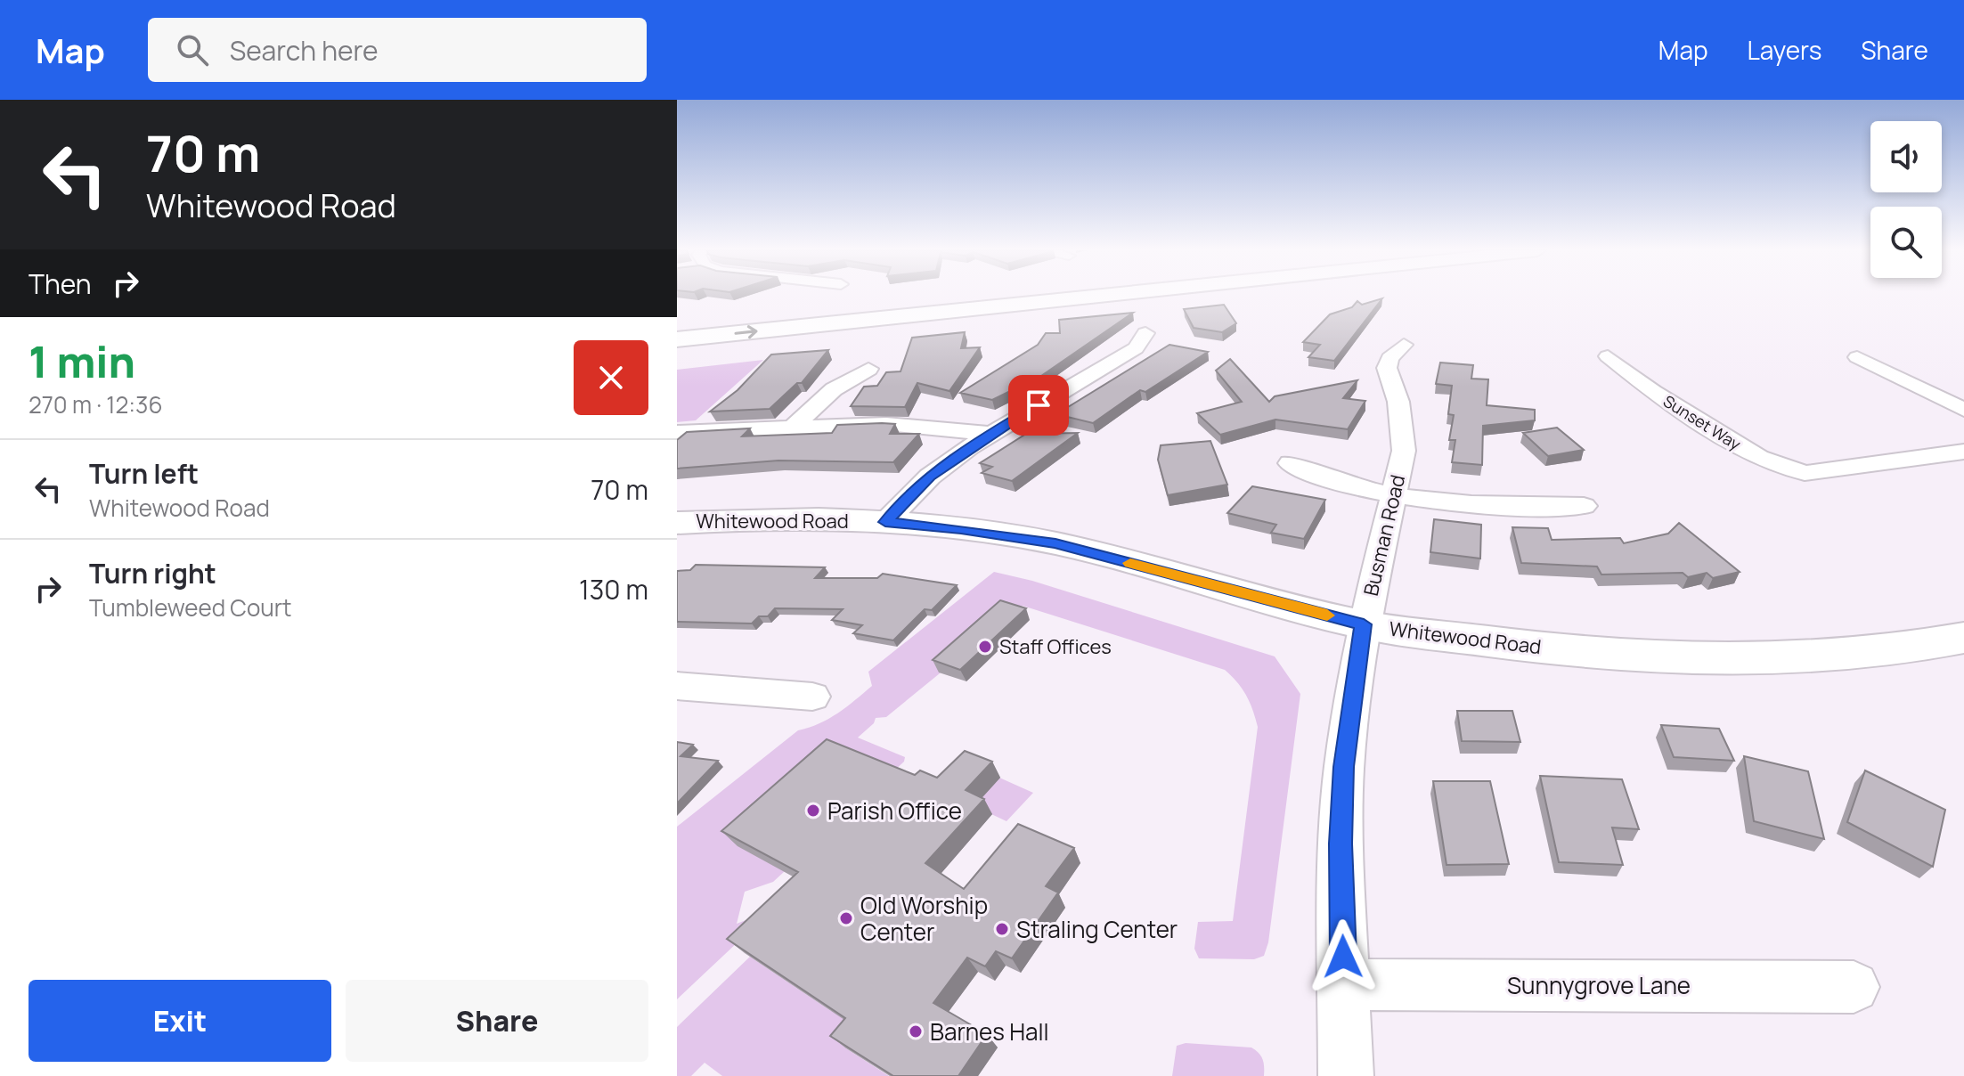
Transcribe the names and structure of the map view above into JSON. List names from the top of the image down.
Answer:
{
  "streets": {
    "main road": ["Whitewood Road"],
    "street": ["Sunset Way", "Busman Road", "Sunnygrove Lane"]
  },
  "crossings": [
    ["Whitewood Road", "Busman Road"],
    ["Busman Road", "Sunnygrove Lane"]
  ],
  "places": [
    "Staff Offices",
    "Parish Office",
    "Old Worship Center",
    "Straling Center",
    "Barnes Hall"
  ],
  "page": {
    "header": "Map",
    "search": "Search here",
    "nav": ["Map", "Layers", "Share"],
    "turn": ["70 m", "Whitewood Road"],
    "then": "Then",
    "heading": ["1 min", "270 m · 12:36"],
    "list": [
      {
        "name": "Turn left",
        "note": "Whitewood Road",
        "value": "70 m"
      },
      {
        "name": "Turn right",
        "note": "Tumbleweed Court",
        "value": "130 m"
      }
    ],
    "buttons": ["Exit", "Share"]
  }
}
